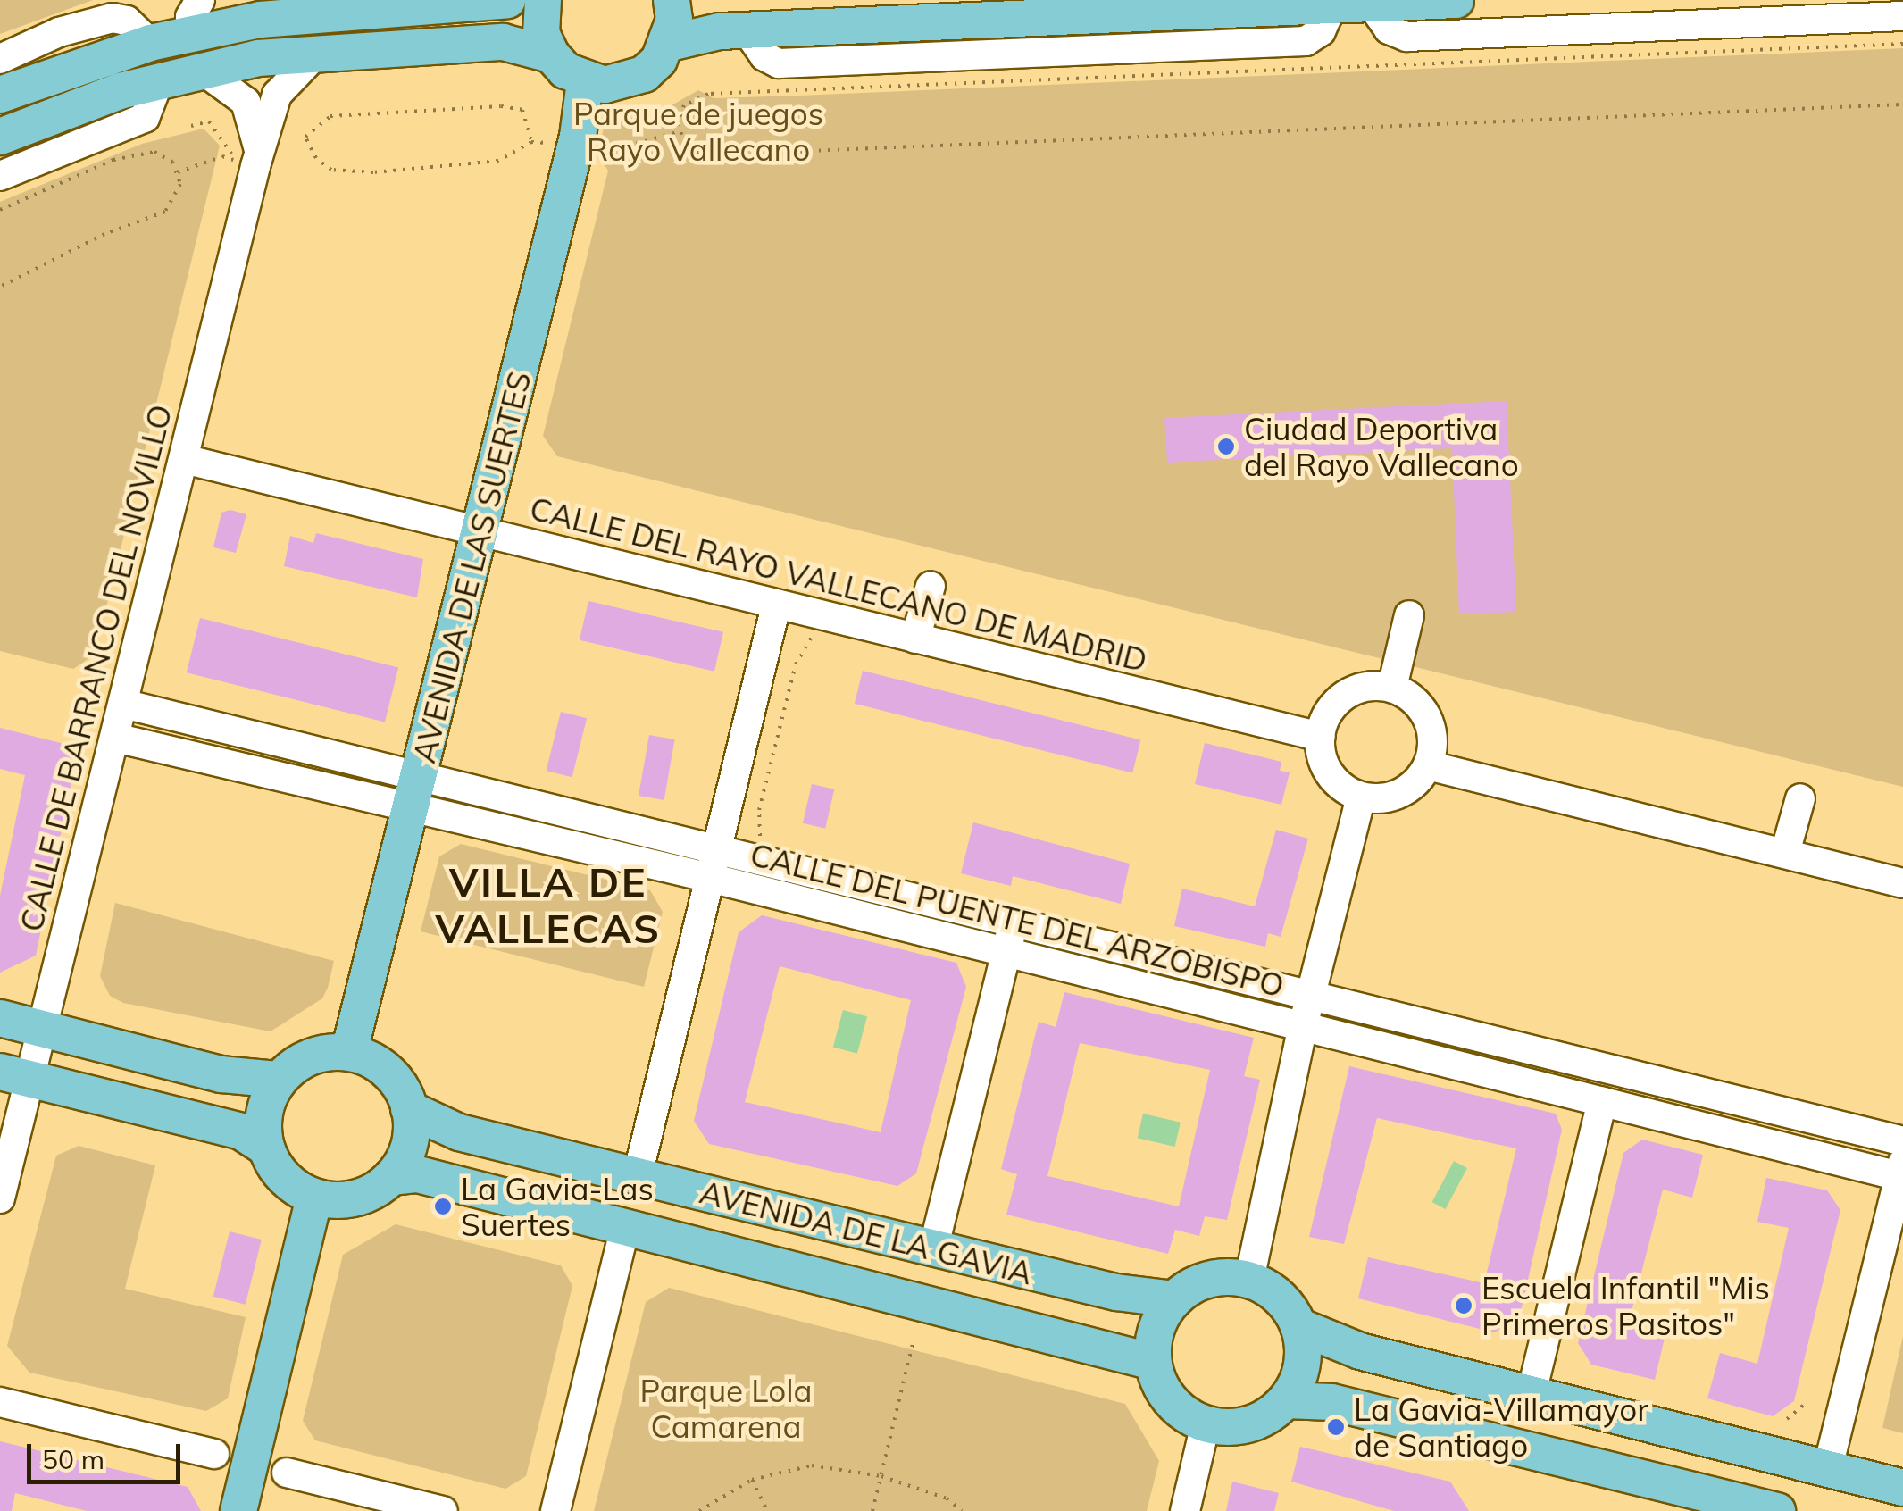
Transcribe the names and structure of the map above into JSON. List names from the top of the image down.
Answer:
{
  "streets": {
    "main road": ["AVENIDA DE LAS SUERTES", "AVENIDA DE LA GAVIA"],
    "street": ["CALLE DEL RAYO VALLECANO DE MADRID", "CALLE DE BARRANCO DEL NOVILLO", "CALLE DEL PUENTE DEL ARZOBISPO"]
  },
  "crossings": [
    ["AVENIDA DE LAS SUERTES", "CALLE DEL RAYO VALLECANO DE MADRID"],
    ["AVENIDA DE LAS SUERTES", "CALLE DEL PUENTE DEL ARZOBISPO"],
    ["AVENIDA DE LAS SUERTES", "AVENIDA DE LA GAVIA"],
    ["CALLE DEL RAYO VALLECANO DE MADRID", "CALLE DE BARRANCO DEL NOVILLO"],
    ["CALLE DE BARRANCO DEL NOVILLO", "CALLE DEL PUENTE DEL ARZOBISPO"]
  ],
  "districts": ["VILLA DE VALLECAS"],
  "parks": ["Parque de juegos Rayo Vallecano", "Parque Lola Camarena"],
  "places": [
    "Ciudad Deportiva del Rayo Vallecano",
    "La Gavia-Las Suertes",
    "Escuela Infantil \"Mis Primeros Pasitos\"",
    "La Gavia-Villamayor de Santiago"
  ],
  "scale_bar": "50 m"
}
